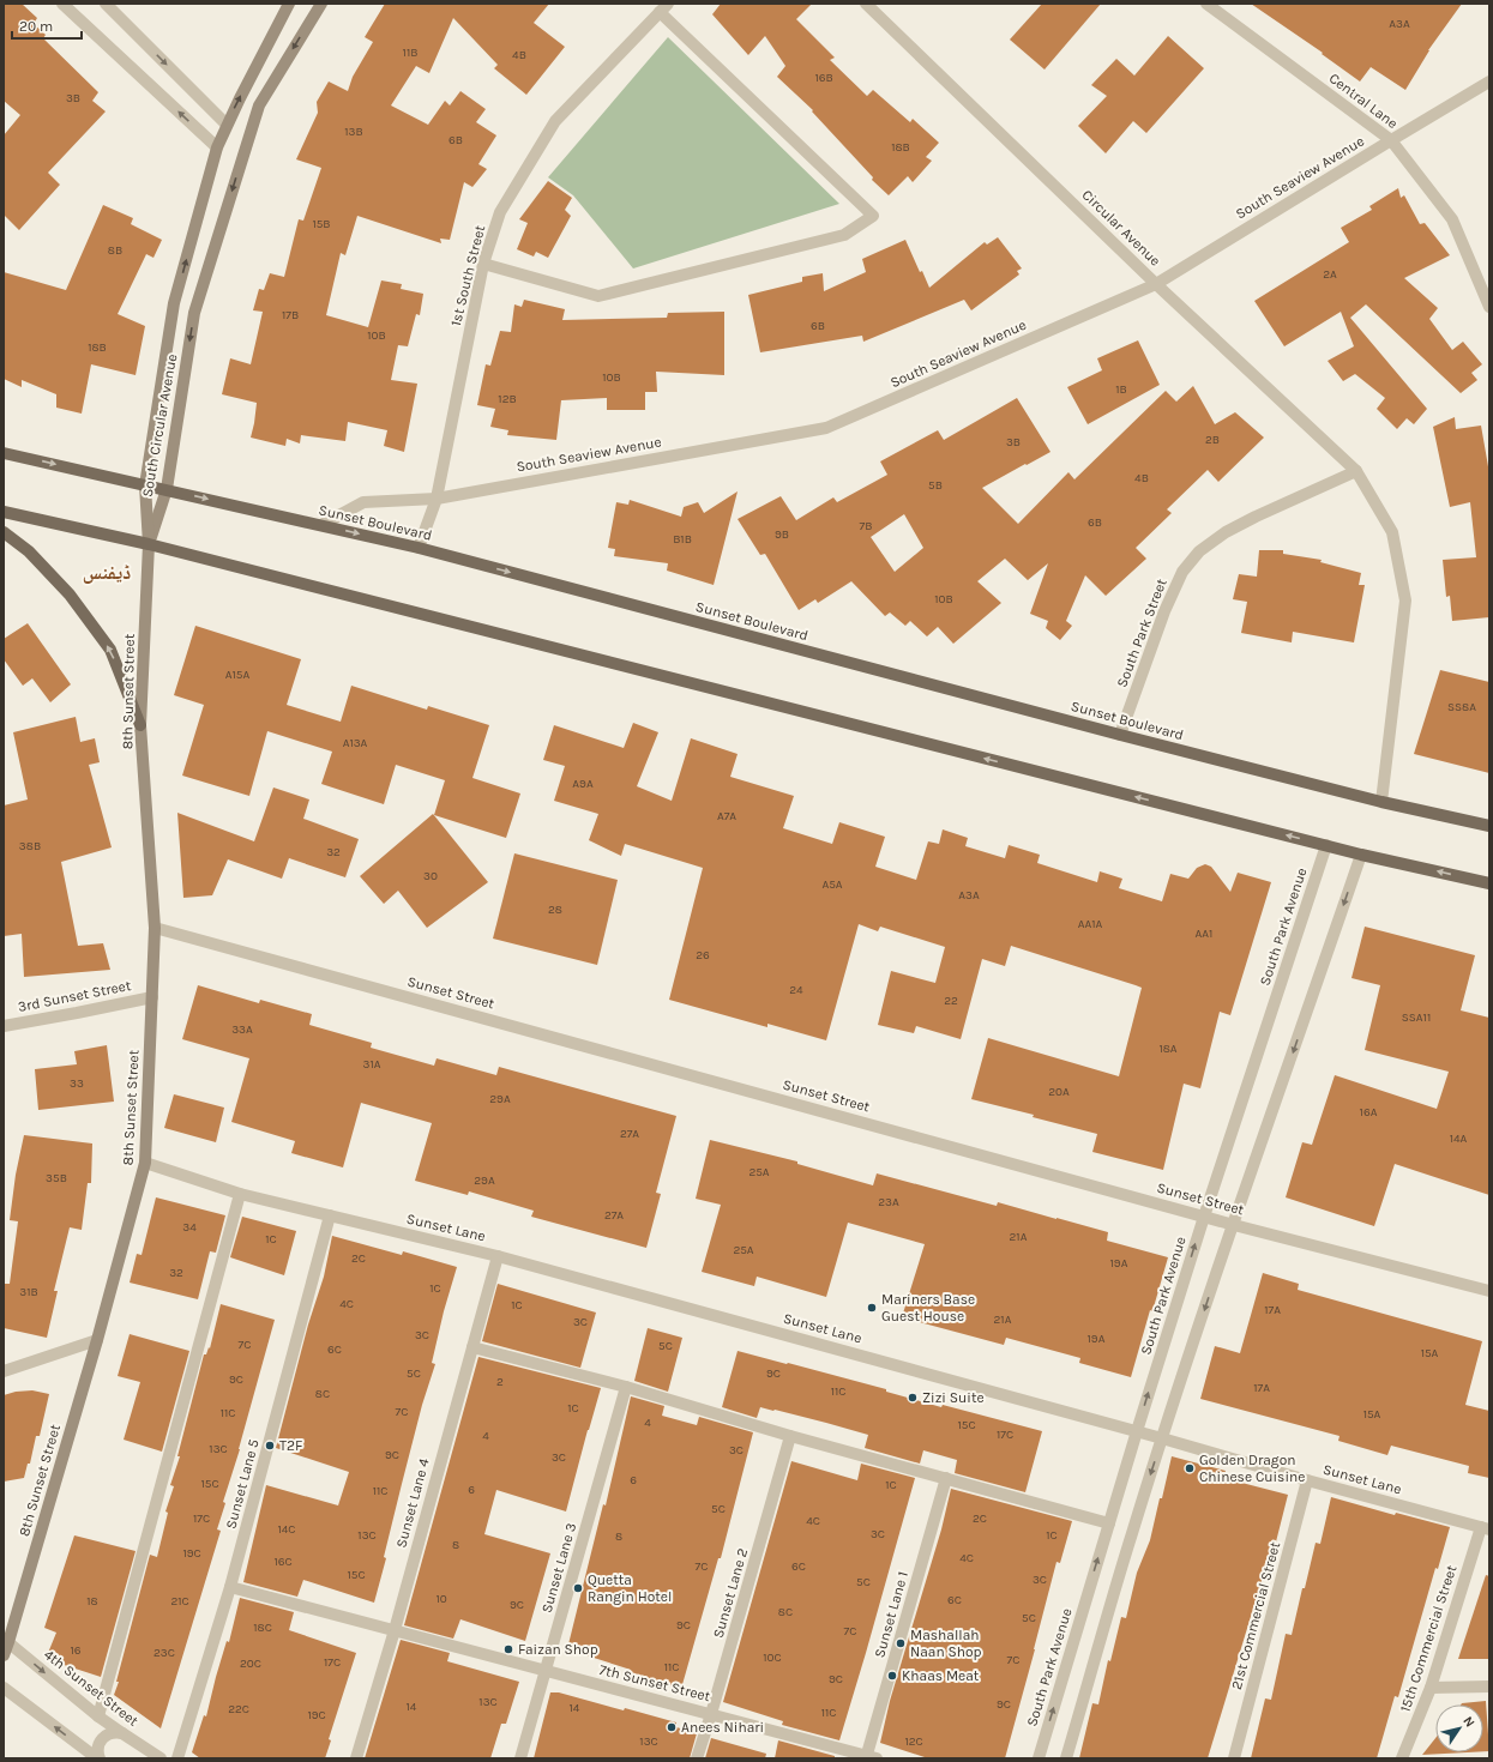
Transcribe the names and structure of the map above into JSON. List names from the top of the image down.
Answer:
{
  "streets": {
    "main road": ["South Circular Avenue", "Sunset Boulevard", "8th Sunset Street"],
    "street": [
      "Central Lane",
      "South Seaview Avenue",
      "Circular Avenue",
      "1st South Street",
      "South Park Street",
      "South Park Avenue",
      "Sunset Street",
      "3rd Sunset Street",
      "Sunset Lane",
      "Sunset Lane 5",
      "Sunset Lane 4",
      "Sunset Lane 3",
      "Sunset Lane 2",
      "Sunset Lane 1",
      "21st Commercial Street",
      "15th Commercial Street",
      "7th Sunset Street",
      "4th Sunset Street"
    ]
  },
  "crossings": [
    ["Central Lane", "South Seaview Avenue"],
    ["South Seaview Avenue", "Circular Avenue"],
    ["South Seaview Avenue", "1st South Street"],
    ["South Seaview Avenue", "Sunset Boulevard"],
    ["Circular Avenue", "South Park Street"],
    ["South Circular Avenue", "Sunset Boulevard"],
    ["South Circular Avenue", "8th Sunset Street"],
    ["Sunset Boulevard", "South Park Street"],
    ["8th Sunset Street", "Sunset Street"],
    ["8th Sunset Street", "3rd Sunset Street"],
    ["8th Sunset Street", "Sunset Lane"],
    ["8th Sunset Street", "4th Sunset Street"],
    ["South Park Avenue", "Sunset Street"],
    ["South Park Avenue", "Sunset Lane"],
    ["Sunset Lane", "Sunset Lane 5"],
    ["Sunset Lane", "Sunset Lane 4"],
    ["Sunset Lane", "21st Commercial Street"],
    ["Sunset Lane", "15th Commercial Street"],
    ["Sunset Lane 5", "7th Sunset Street"],
    ["Sunset Lane 4", "7th Sunset Street"],
    ["Sunset Lane 3", "7th Sunset Street"],
    ["Sunset Lane 2", "7th Sunset Street"],
    ["Sunset Lane 1", "7th Sunset Street"]
  ],
  "districts": ["ڈیفنس"],
  "places": [
    "Mariners Base Guest House",
    "Zizi Suite",
    "T2F",
    "Golden Dragon Chinese Cuisine",
    "Quetta Rangin Hotel",
    "Mashallah Naan Shop",
    "Faizan Shop",
    "Khaas Meat",
    "Anees Nihari"
  ],
  "house_numbers": [
    "A3A",
    "11B",
    "4B",
    "16B",
    "3B",
    "13B",
    "6B",
    "18B",
    "15B",
    "8B",
    "2A",
    "17B",
    "6B",
    "10B",
    "18B",
    "10B",
    "1B",
    "12B",
    "2B",
    "3B",
    "4B",
    "5B",
    "6B",
    "7B",
    "9B",
    "B1B",
    "10B",
    "A15A",
    "SS8A",
    "A13A",
    "A9A",
    "A7A",
    "38B",
    "32",
    "30",
    "A5A",
    "A3A",
    "28",
    "AA1A",
    "AA1",
    "26",
    "24",
    "22",
    "SSA11",
    "33A",
    "18A",
    "31A",
    "33",
    "20A",
    "29A",
    "16A",
    "27A",
    "14A",
    "25A",
    "35B",
    "29A",
    "23A",
    "27A",
    "34",
    "21A",
    "1C",
    "25A",
    "2C",
    "19A",
    "32",
    "1C",
    "31B",
    "4C",
    "1C",
    "17A",
    "21A",
    "3C",
    "3C",
    "19A",
    "7C",
    "5C",
    "6C",
    "15A",
    "5C",
    "9C",
    "9C",
    "2",
    "17A",
    "11C",
    "8C",
    "1C",
    "7C",
    "11C",
    "15A",
    "4",
    "15C",
    "17C",
    "4",
    "13C",
    "3C",
    "9C",
    "3C",
    "6",
    "15C",
    "1C",
    "6",
    "11C",
    "5C",
    "17C",
    "2C",
    "4C",
    "14C",
    "3C",
    "13C",
    "1C",
    "8",
    "8",
    "19C",
    "4C",
    "16C",
    "7C",
    "6C",
    "15C",
    "3C",
    "5C",
    "10",
    "6C",
    "18",
    "21C",
    "9C",
    "8C",
    "5C",
    "9C",
    "18C",
    "7C",
    "16",
    "23C",
    "10C",
    "7C",
    "17C",
    "20C",
    "11C",
    "9C",
    "13C",
    "9C",
    "14",
    "14",
    "22C",
    "11C",
    "19C",
    "13C",
    "12C"
  ],
  "scale_bar": "20 m",
  "north": "top right"
}
